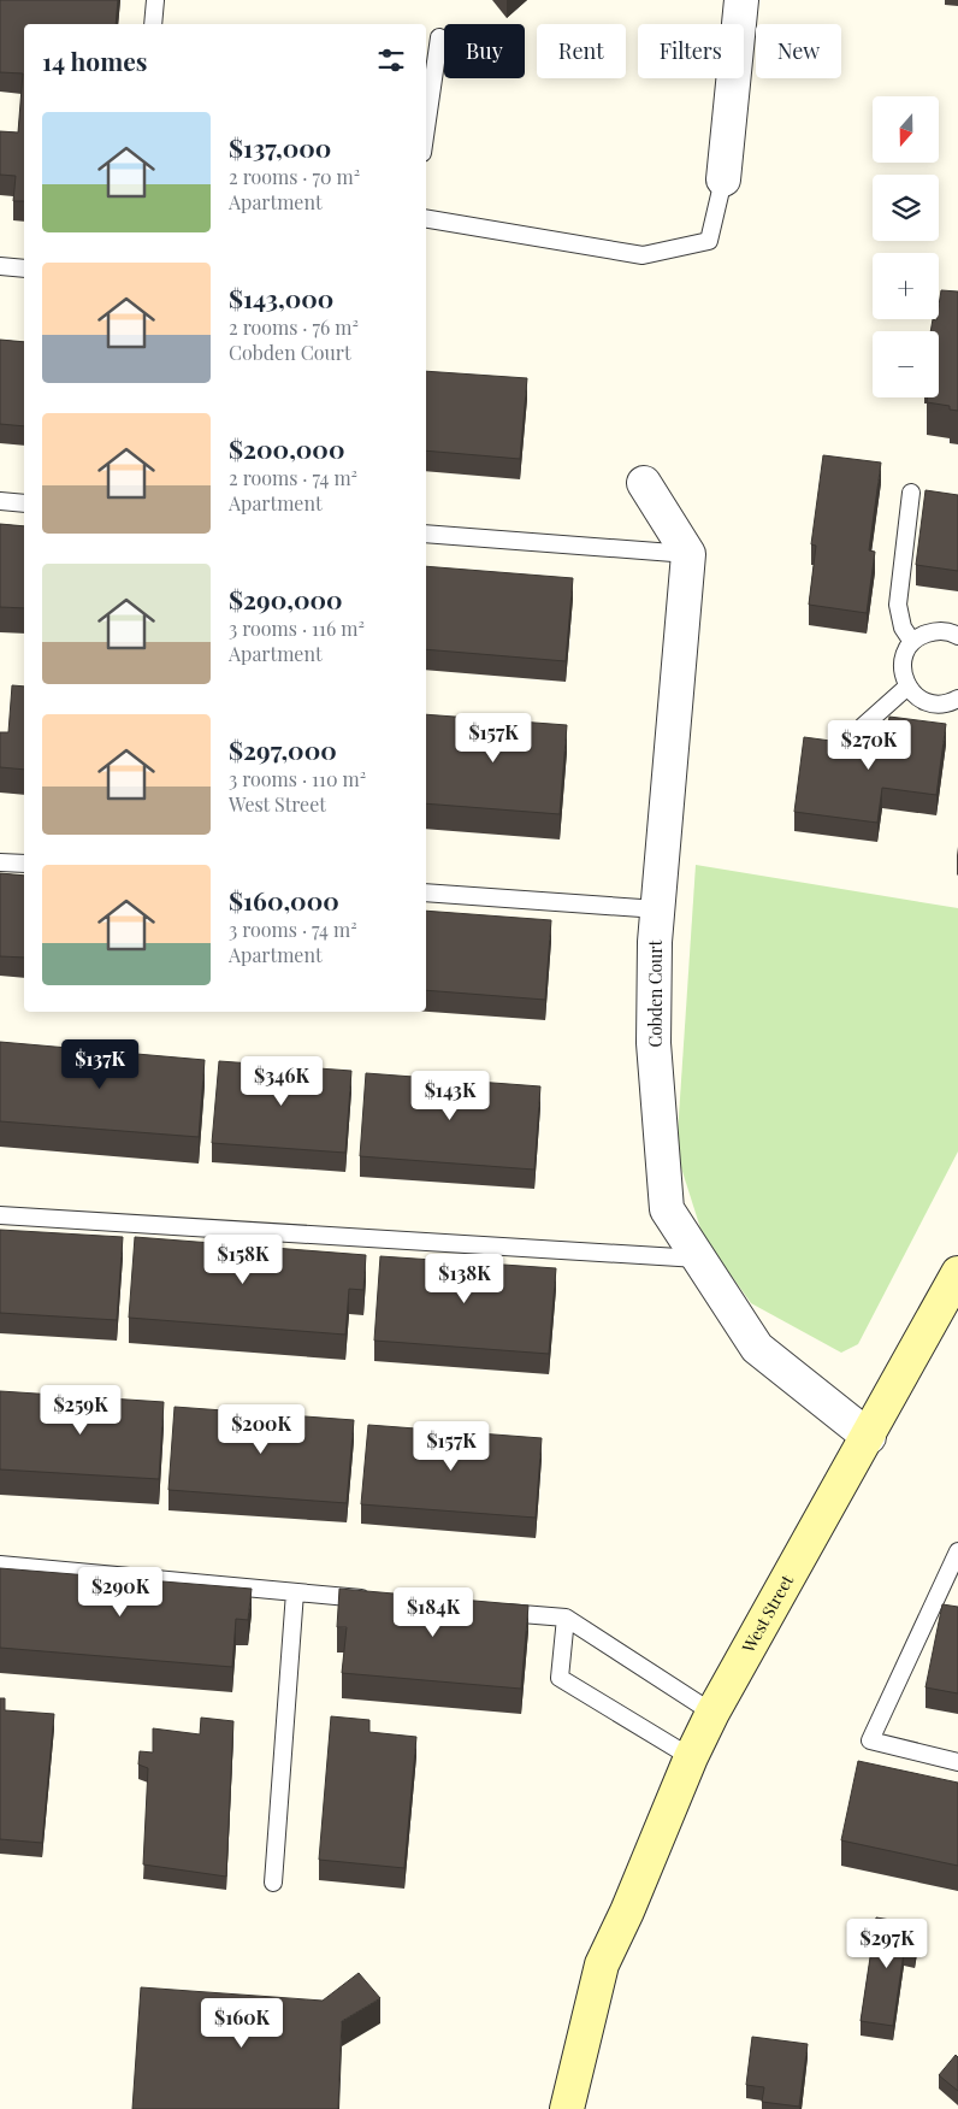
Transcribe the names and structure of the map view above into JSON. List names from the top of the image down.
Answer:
{
  "streets": {
    "main road": ["West Street"],
    "street": ["Cobden Court"]
  },
  "crossings": [
    ["Cobden Court", "West Street"]
  ],
  "north": "bottom",
  "page": {
    "chip": [
      "Buy",
      "Rent",
      "Filters",
      "New"
    ],
    "heading": "14 homes",
    "map_buttons": ["+", "−"],
    "list": [
      {
        "name": "$137,000",
        "note": "2 rooms · 70 m² · Apartment"
      },
      {
        "name": "$143,000",
        "note": "2 rooms · 76 m² · Cobden Court"
      },
      {
        "name": "$200,000",
        "note": "2 rooms · 74 m² · Apartment"
      },
      {
        "name": "$290,000",
        "note": "3 rooms · 116 m² · Apartment"
      },
      {
        "name": "$297,000",
        "note": "3 rooms · 110 m² · West Street"
      },
      {
        "name": "$160,000",
        "note": "3 rooms · 74 m² · Apartment"
      }
    ],
    "price": [
      "$157K",
      "$270K",
      "$137K",
      "$346K",
      "$143K",
      "$158K",
      "$138K",
      "$259K",
      "$200K",
      "$157K",
      "$290K",
      "$184K",
      "$297K",
      "$160K"
    ]
  }
}
